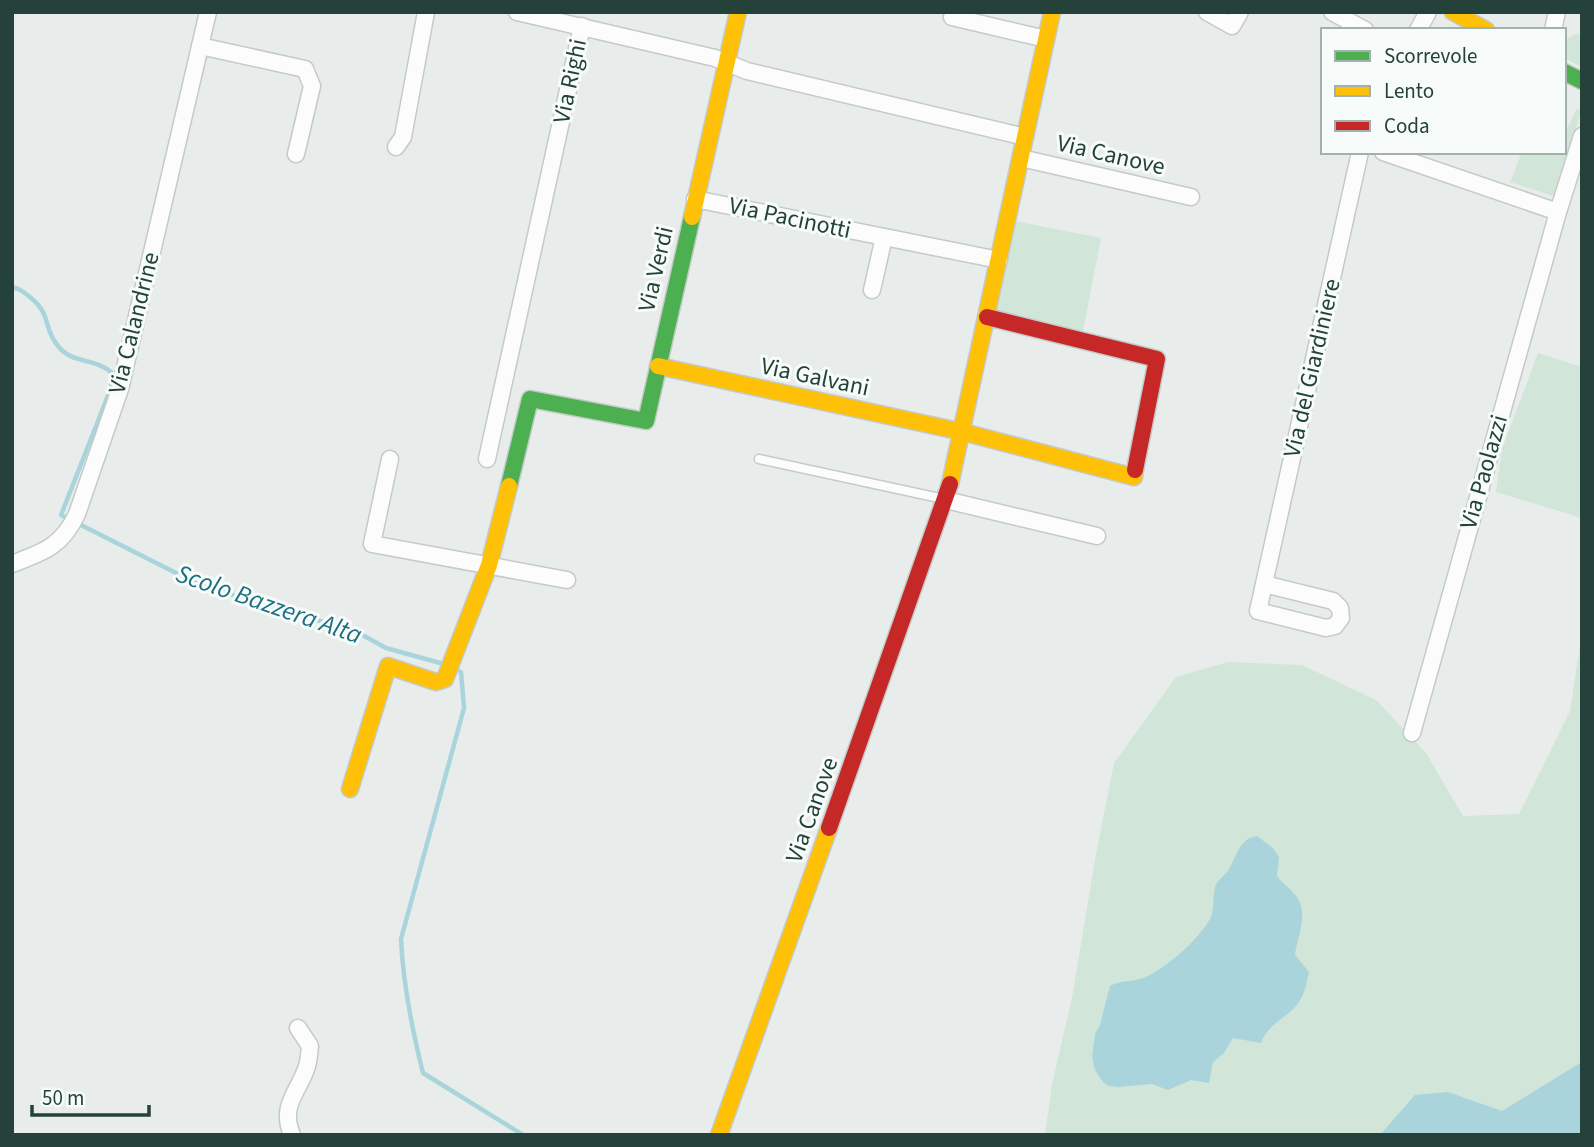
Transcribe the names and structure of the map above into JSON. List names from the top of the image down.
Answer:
{
  "streets": {
    "street": [
      "Via Righi",
      "Via Canove",
      "Via Pacinotti",
      "Via Verdi",
      "Via Calandrine",
      "Via del Giardiniere",
      "Via Galvani",
      "Via Paolazzi"
    ]
  },
  "crossings": [
    ["Via Righi", "Via Canove"],
    ["Via Righi", "Via Verdi"],
    ["Via Canove", "Via Pacinotti"],
    ["Via Canove", "Via Galvani"],
    ["Via Pacinotti", "Via Verdi"],
    ["Via Verdi", "Via Galvani"]
  ],
  "water": ["Scolo Bazzera Alta"],
  "legend": ["Scorrevole", "Lento", "Coda"],
  "scale_bar": "50 m"
}
